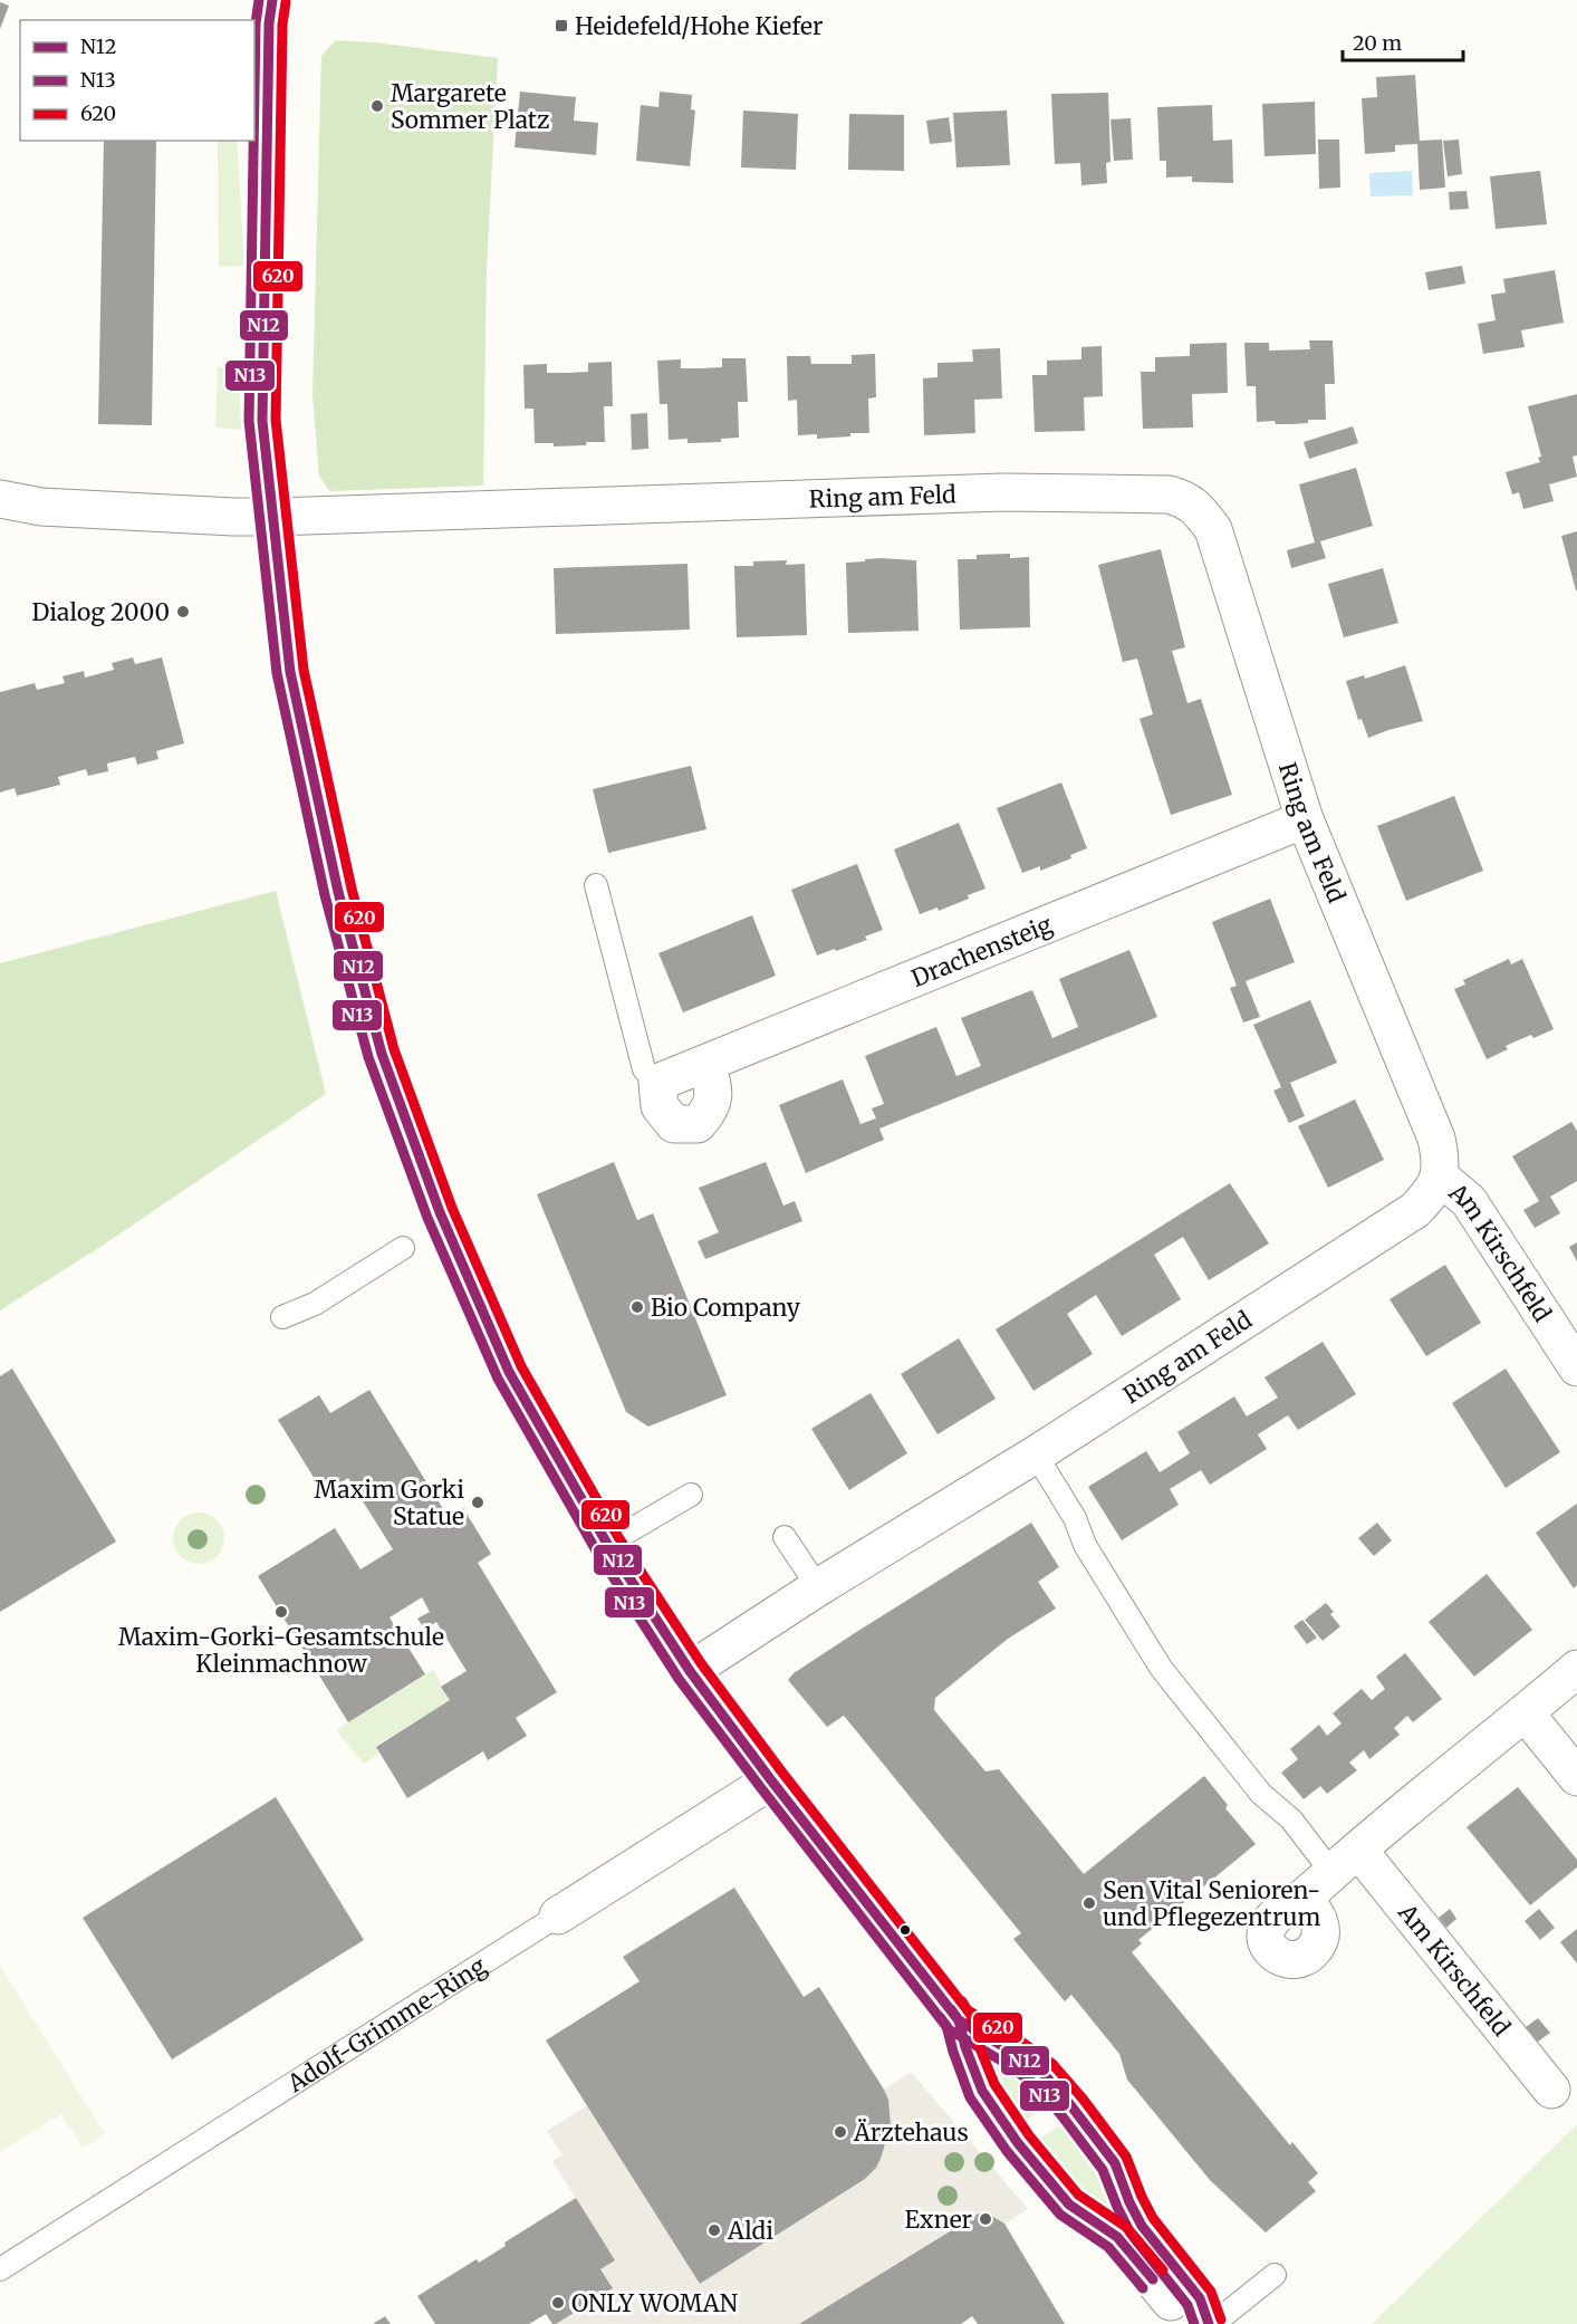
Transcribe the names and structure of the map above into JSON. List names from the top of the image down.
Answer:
{
  "streets": {
    "street": [
      "Ring am Feld",
      "Drachensteig",
      "Am Kirschfeld",
      "Adolf-Grimme-Ring"
    ]
  },
  "crossings": [
    ["Ring am Feld", "Drachensteig"],
    ["Ring am Feld", "Am Kirschfeld"]
  ],
  "places": {
    "transit": ["Heidefeld/Hohe Kiefer"],
    "other": [
      "Margarete Sommer Platz",
      "Dialog 2000",
      "Bio Company",
      "Maxim Gorki Statue",
      "Maxim-Gorki-Gesamtschule Kleinmachnow",
      "Sen Vital Senioren- und Pflegezentrum",
      "Ärztehaus",
      "Exner",
      "Aldi",
      "ONLY WOMAN"
    ]
  },
  "lines": ["transit line N12", "transit line N13", "transit line 620"],
  "legend": ["N12", "N13", "620"],
  "scale_bar": "20 m"
}
